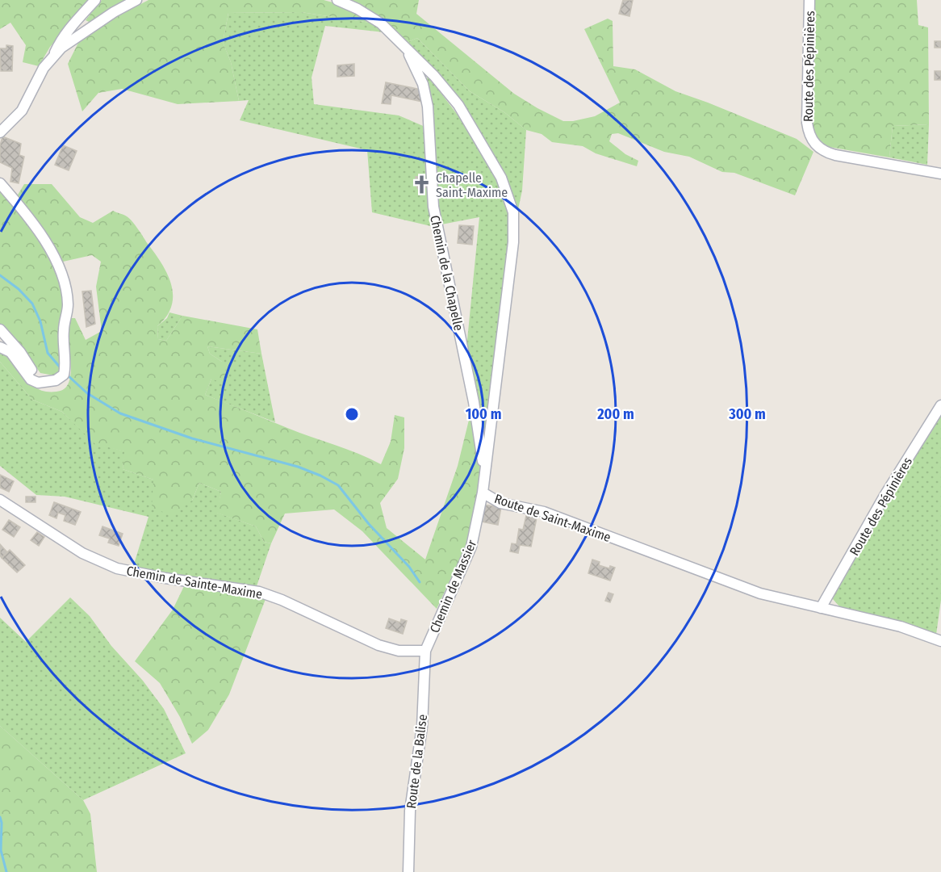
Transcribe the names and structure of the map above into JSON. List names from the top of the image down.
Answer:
{
  "streets": {
    "street": [
      "Route des Pépinières",
      "Chemin de la Chapelle",
      "Route de Saint-Maxime",
      "Chemin de Sainte-Maxime",
      "Chemin de Massier",
      "Route de la Balise"
    ]
  },
  "crossings": [
    ["Route des Pépinières", "Route de Saint-Maxime"],
    ["Chemin de la Chapelle", "Route de Saint-Maxime"],
    ["Route de Saint-Maxime", "Chemin de Massier"],
    ["Chemin de Sainte-Maxime", "Chemin de Massier"],
    ["Chemin de Sainte-Maxime", "Route de la Balise"],
    ["Chemin de Massier", "Route de la Balise"]
  ],
  "places": {
    "church": ["Chapelle Saint-Maxime"]
  },
  "rings": ["100 m", "200 m", "300 m"]
}
